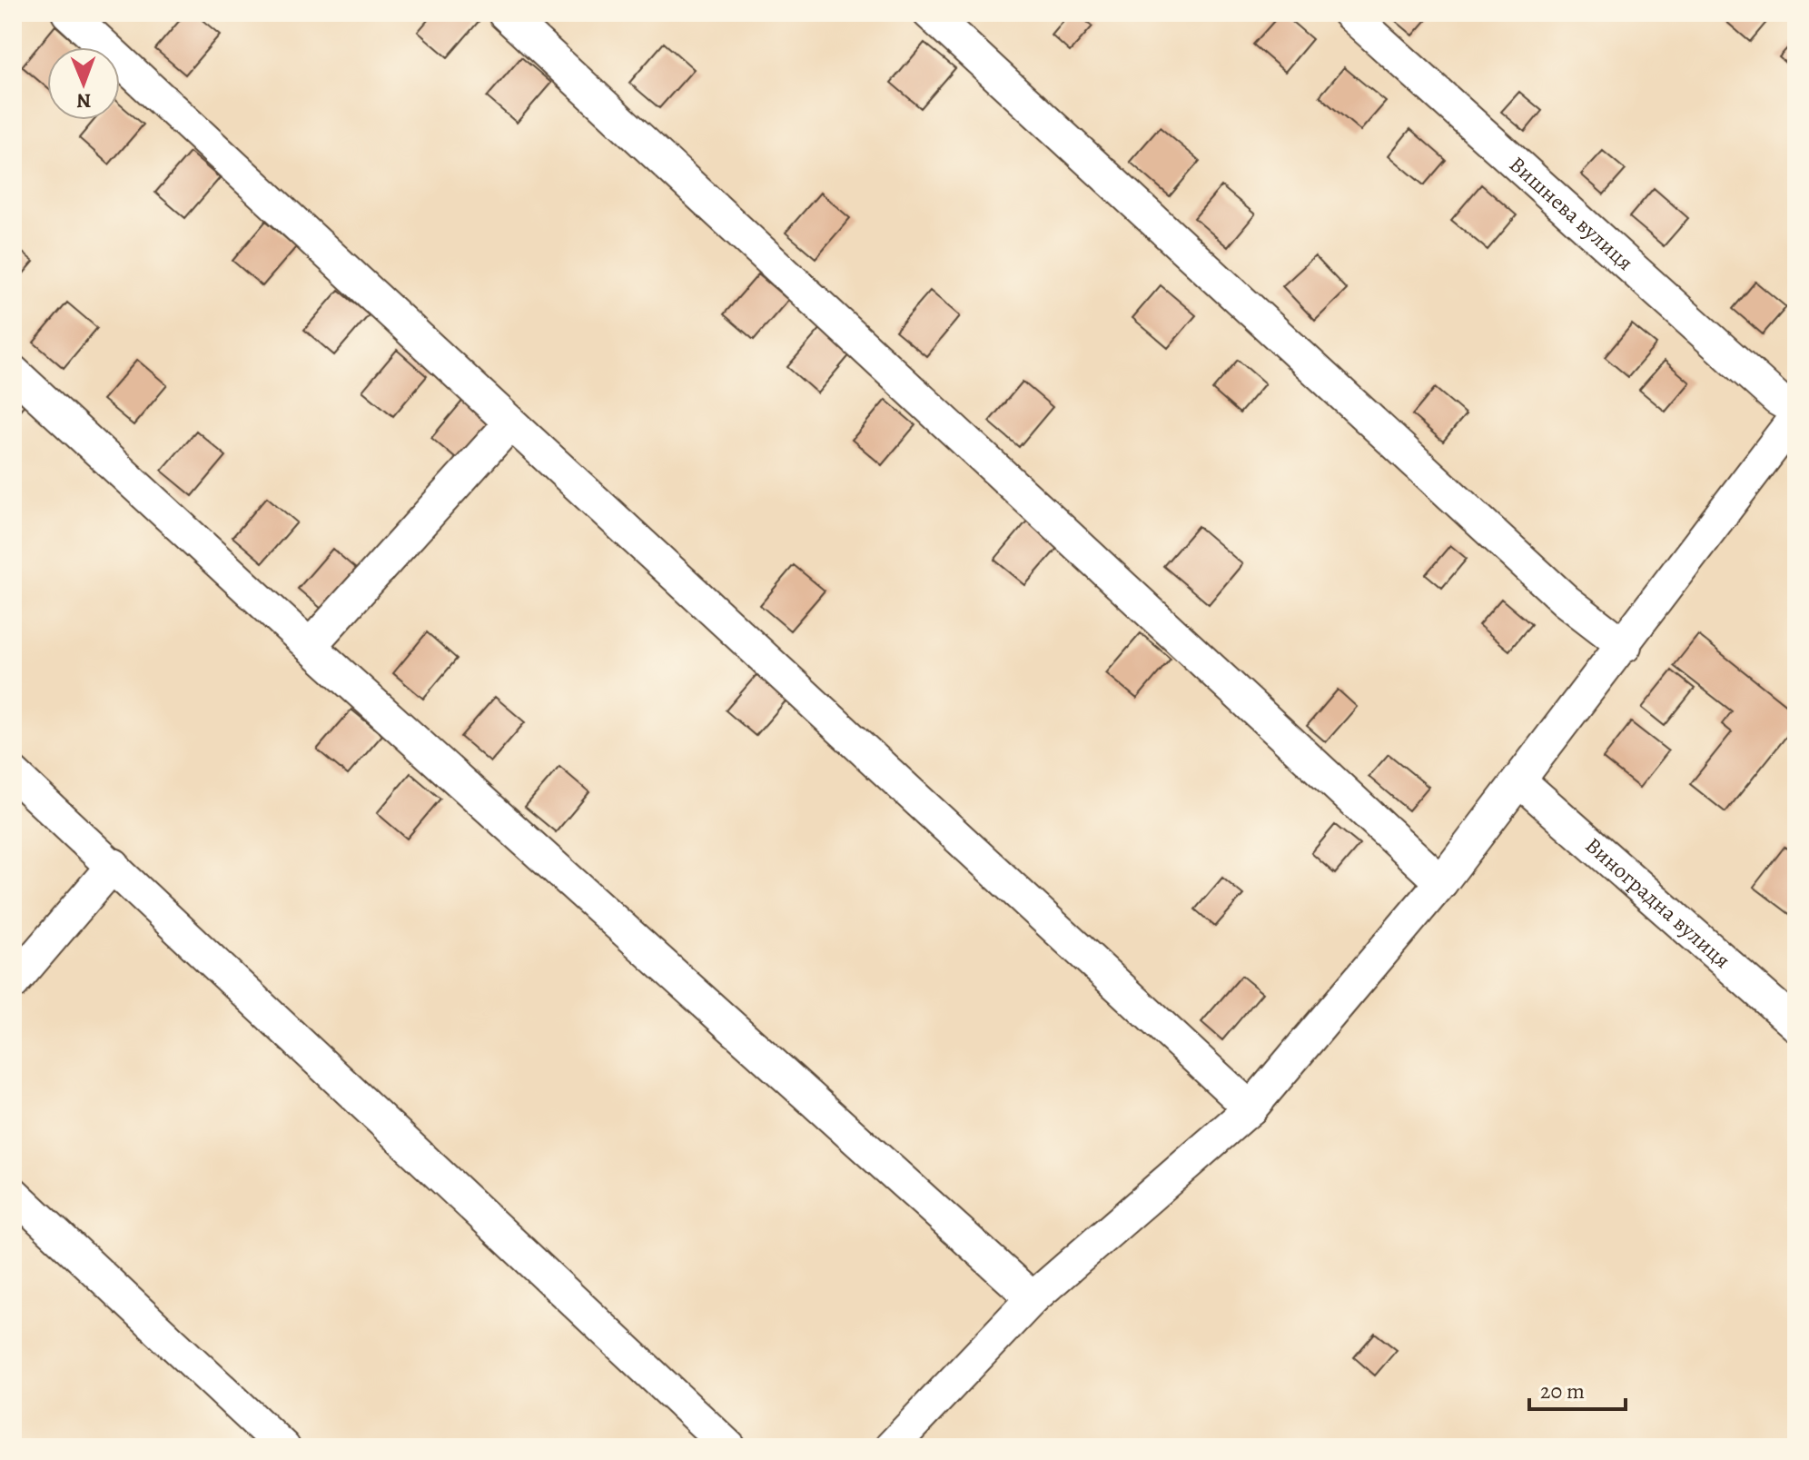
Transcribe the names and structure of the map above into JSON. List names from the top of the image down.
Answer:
{
  "streets": {
    "street": ["Вишнева вулиця", "Виноградна вулиця"]
  },
  "scale_bar": "20 m",
  "north": "bottom"
}
